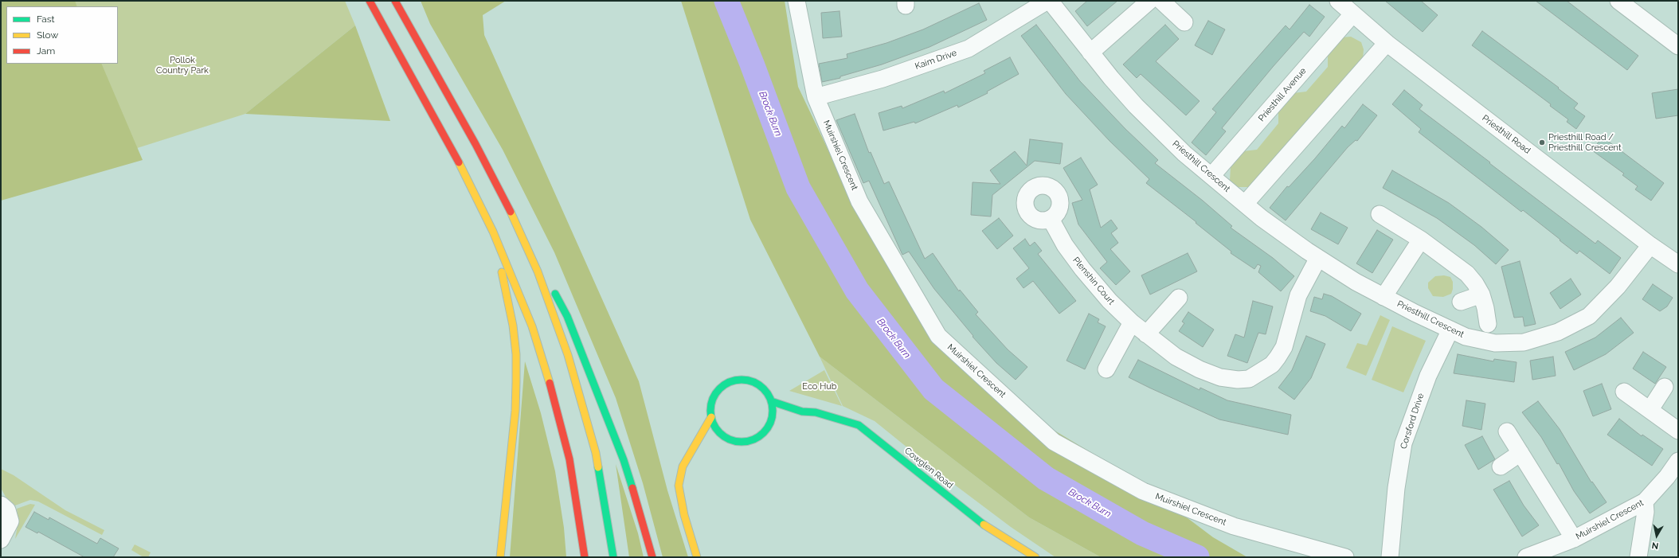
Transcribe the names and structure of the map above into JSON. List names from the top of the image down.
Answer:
{
  "streets": {
    "main road": ["Cowglen Road"],
    "street": [
      "Kaim Drive",
      "Priesthill Avenue",
      "Priesthill Road",
      "Muirshiel Crescent",
      "Priesthill Crescent",
      "Plenshin Court",
      "Corsford Drive"
    ]
  },
  "crossings": [
    ["Kaim Drive", "Muirshiel Crescent"],
    ["Kaim Drive", "Priesthill Crescent"],
    ["Priesthill Avenue", "Priesthill Road"],
    ["Priesthill Avenue", "Priesthill Crescent"],
    ["Priesthill Road", "Priesthill Crescent"],
    ["Priesthill Crescent", "Plenshin Court"],
    ["Priesthill Crescent", "Corsford Drive"]
  ],
  "water": ["Brock Burn"],
  "parks": ["Pollok Country Park", "Eco Hub"],
  "places": ["Priesthill Road / Priesthill Crescent"],
  "legend": ["Fast", "Slow", "Jam"],
  "north": "bottom"
}
